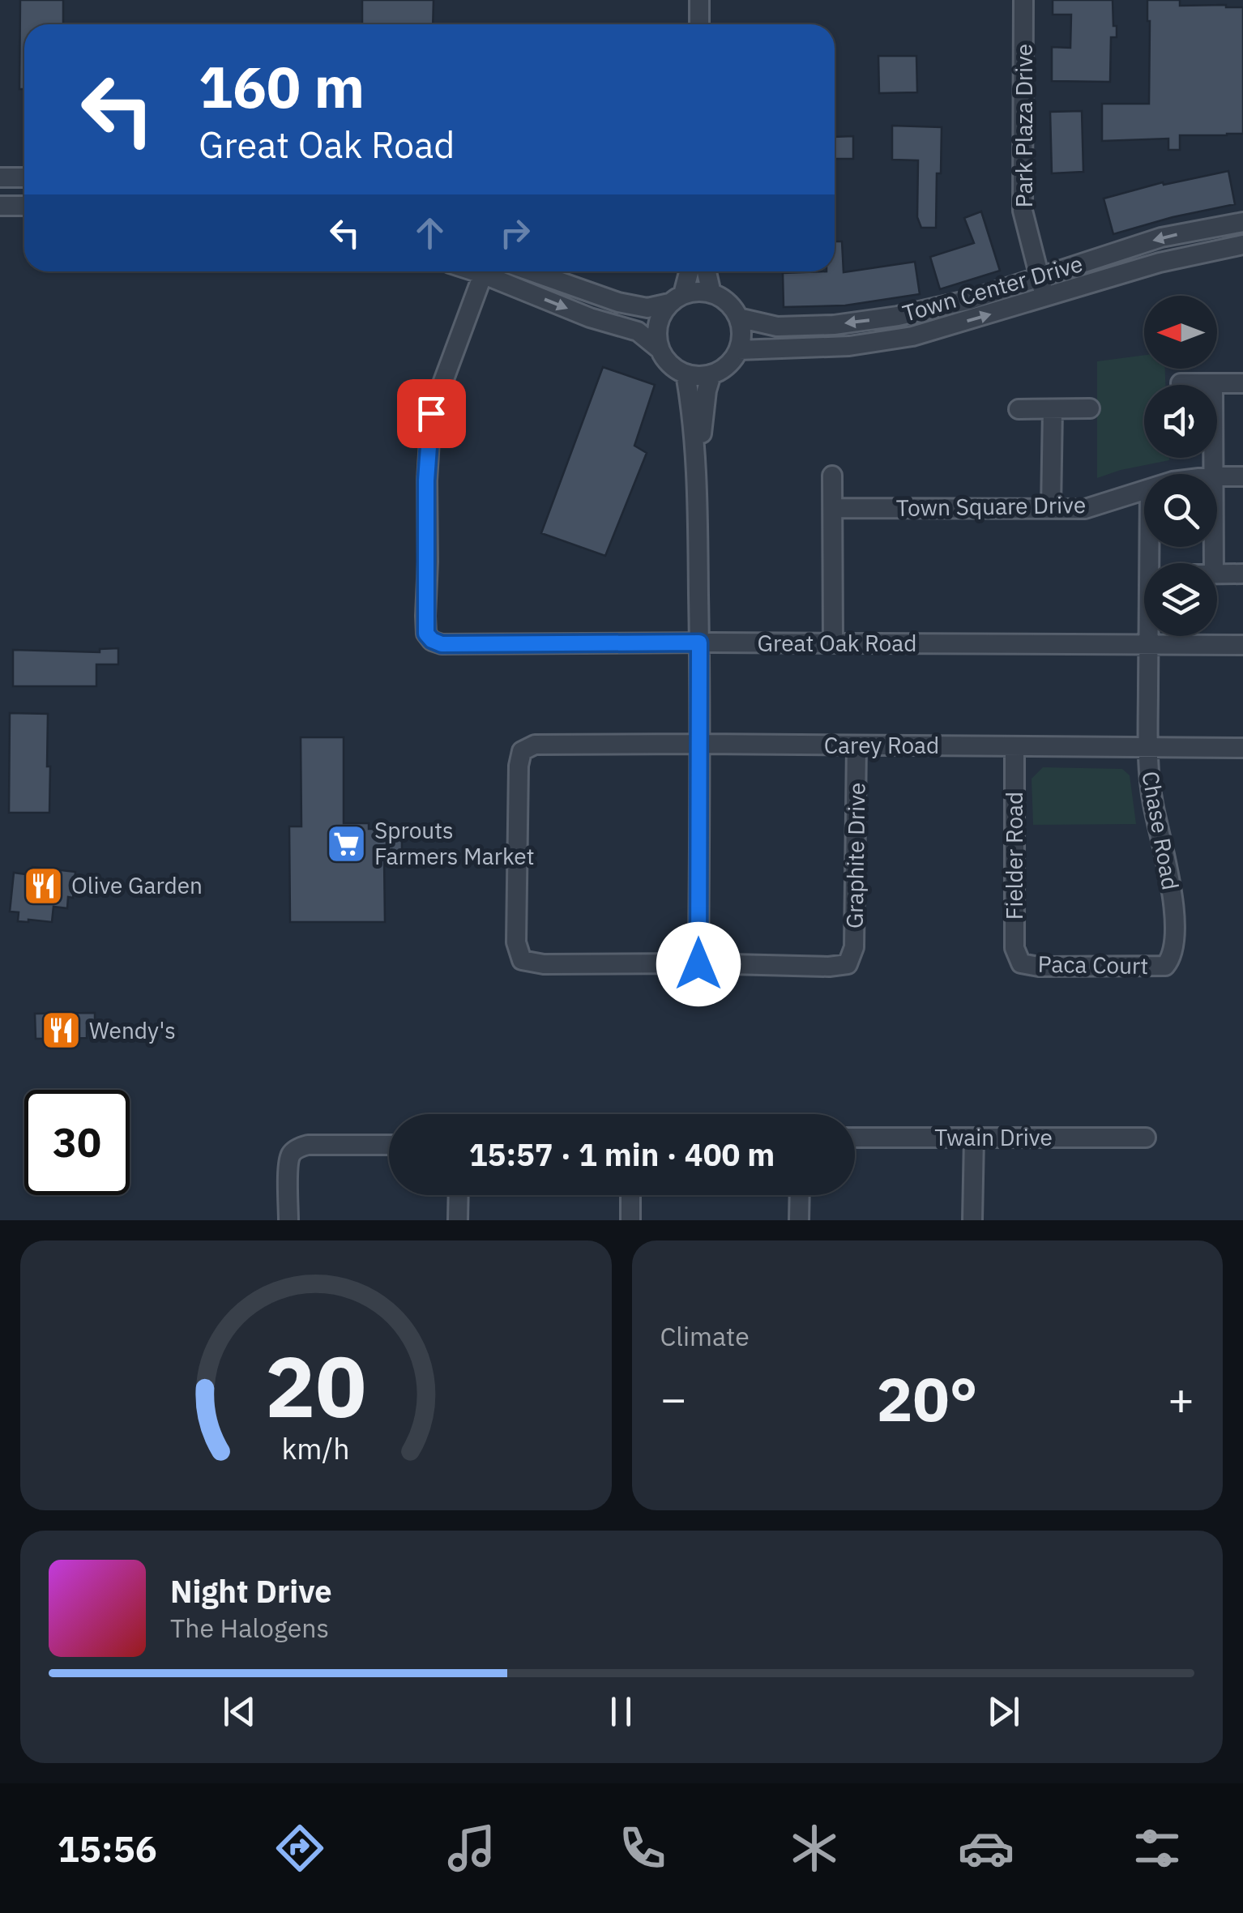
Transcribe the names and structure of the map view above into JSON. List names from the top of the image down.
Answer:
{
  "streets": {
    "street": [
      "Park Plaza Drive",
      "Town Center Drive",
      "Town Square Drive",
      "Great Oak Road",
      "Carey Road",
      "Chase Road",
      "Graphite Drive",
      "Fielder Road",
      "Paca Court",
      "Twain Drive"
    ]
  },
  "crossings": [
    ["Park Plaza Drive", "Town Center Drive"],
    ["Great Oak Road", "Chase Road"],
    ["Carey Road", "Chase Road"],
    ["Carey Road", "Graphite Drive"],
    ["Carey Road", "Fielder Road"],
    ["Chase Road", "Paca Court"],
    ["Fielder Road", "Paca Court"]
  ],
  "places": {
    "supermarket": ["Sprouts Farmers Market"],
    "restaurant": ["Olive Garden", "Wendy's"]
  },
  "north": "left",
  "page": {
    "turn": ["160 m", "Great Oak Road"],
    "limit": "30",
    "trip": "15:57 · 1 min · 400 m",
    "tile": "Climate",
    "heat": ["−", "20°", "+"],
    "song": ["Night Drive", "The Halogens"],
    "tabs": "15:56",
    "gauge": ["20", "km/h"]
  }
}
